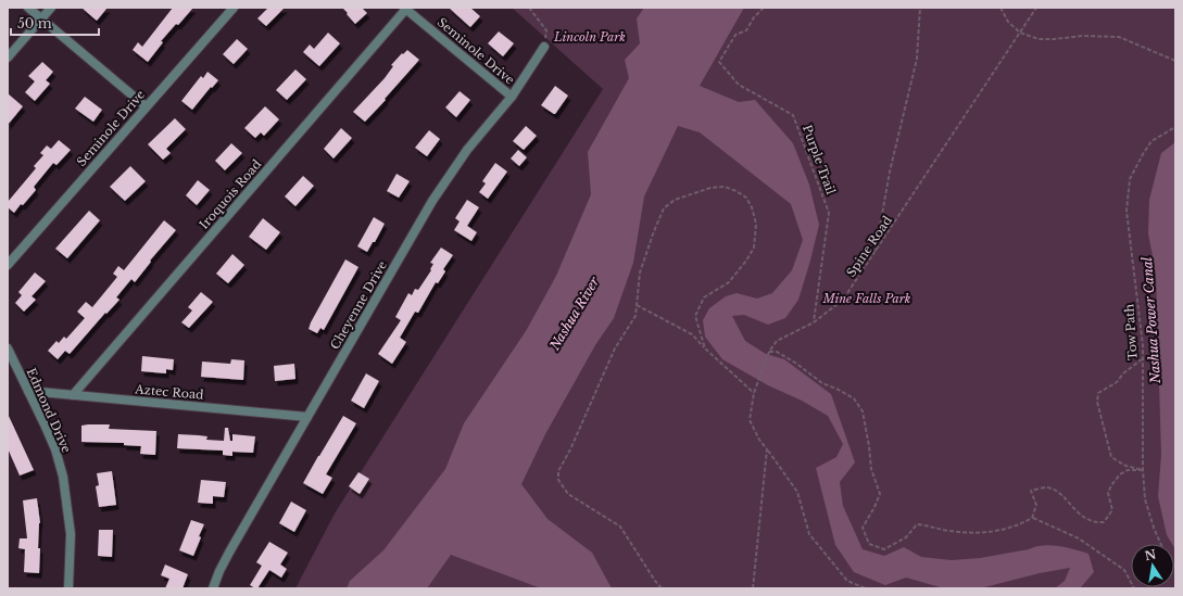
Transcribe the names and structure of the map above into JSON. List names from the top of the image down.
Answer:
{
  "streets": {
    "street": [
      "Seminole Drive",
      "Iroquois Road",
      "Cheyenne Drive",
      "Aztec Road",
      "Edmond Drive"
    ],
    "path": ["Purple Trail", "Spine Road", "Tow Path"]
  },
  "crossings": [
    ["Seminole Drive", "Iroquois Road"],
    ["Seminole Drive", "Cheyenne Drive"],
    ["Purple Trail", "Spine Road"],
    ["Iroquois Road", "Aztec Road"],
    ["Cheyenne Drive", "Aztec Road"],
    ["Aztec Road", "Edmond Drive"]
  ],
  "water": ["Nashua River", "Nashua Power Canal"],
  "parks": ["Lincoln Park", "Mine Falls Park"],
  "scale_bar": "50 m",
  "north": "top"
}
